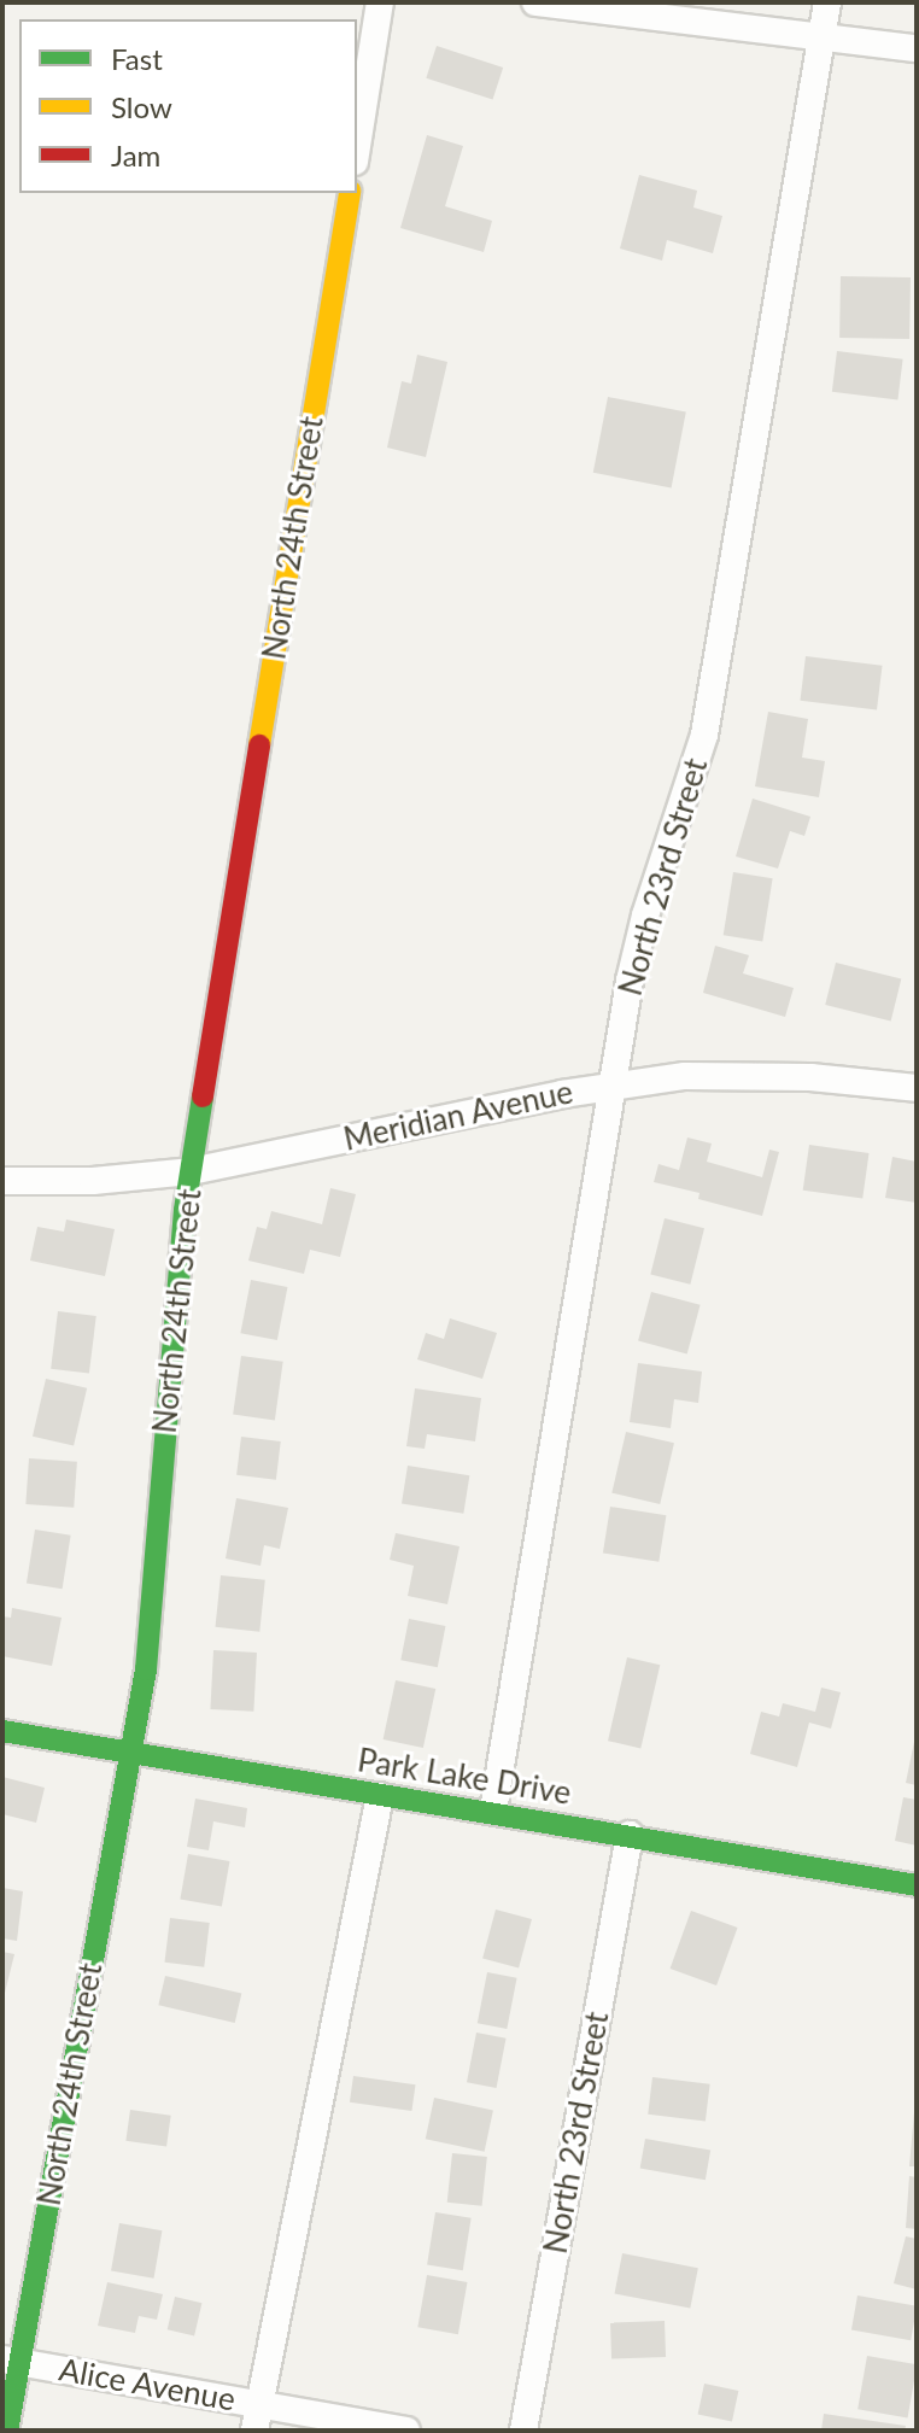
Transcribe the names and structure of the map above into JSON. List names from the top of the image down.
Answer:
{
  "streets": {
    "street": [
      "North 24th Street",
      "North 23rd Street",
      "Meridian Avenue",
      "Park Lake Drive",
      "Alice Avenue"
    ]
  },
  "crossings": [
    ["North 24th Street", "Meridian Avenue"],
    ["North 24th Street", "Park Lake Drive"],
    ["North 24th Street", "Alice Avenue"],
    ["North 23rd Street", "Meridian Avenue"],
    ["North 23rd Street", "Park Lake Drive"]
  ],
  "legend": ["Fast", "Slow", "Jam"]
}
